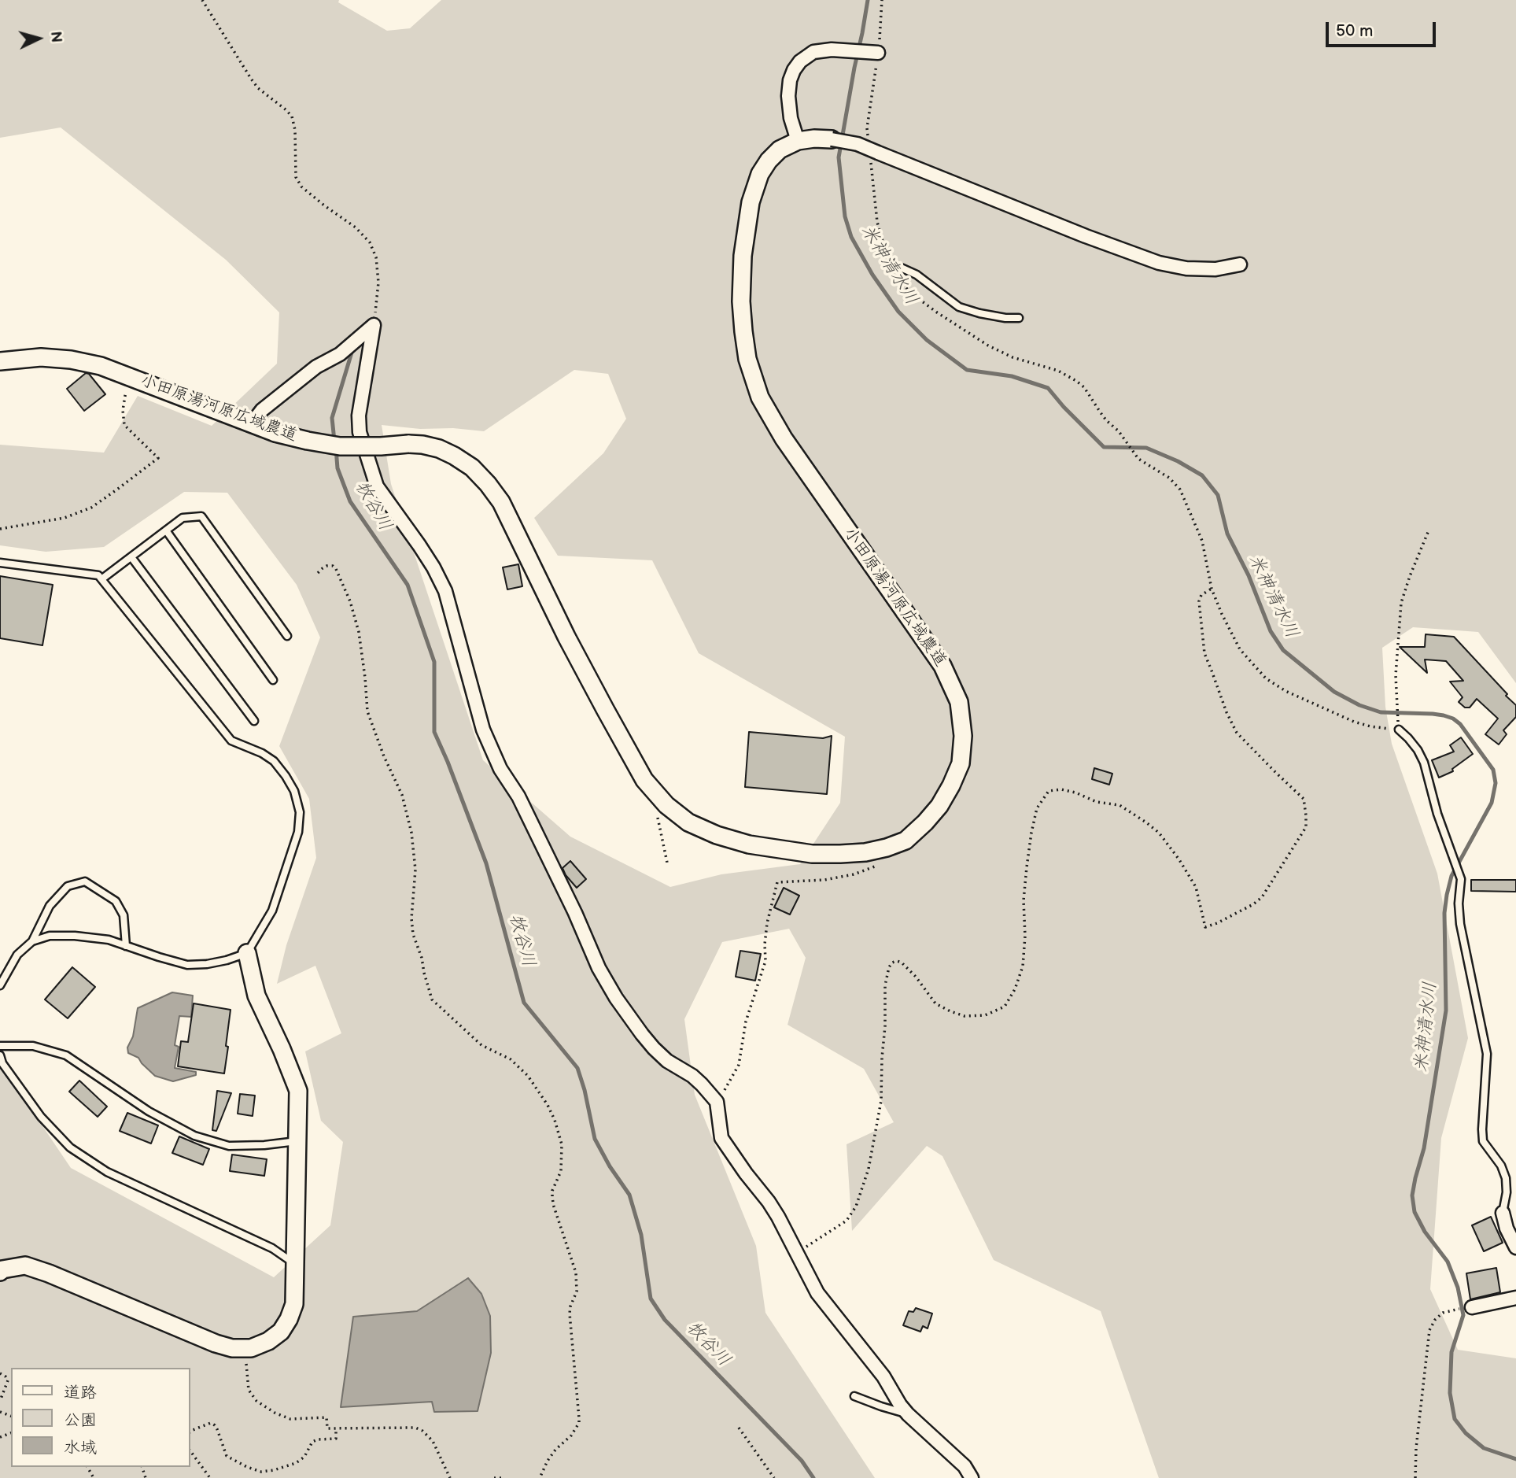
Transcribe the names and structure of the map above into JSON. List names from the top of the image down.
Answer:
{
  "streets": {
    "street": ["小田原湯河原広域農道"]
  },
  "water": ["米神清水川", "牧谷川"],
  "legend": ["道路", "公園", "水域"],
  "scale_bar": "50 m",
  "north": "right"
}
